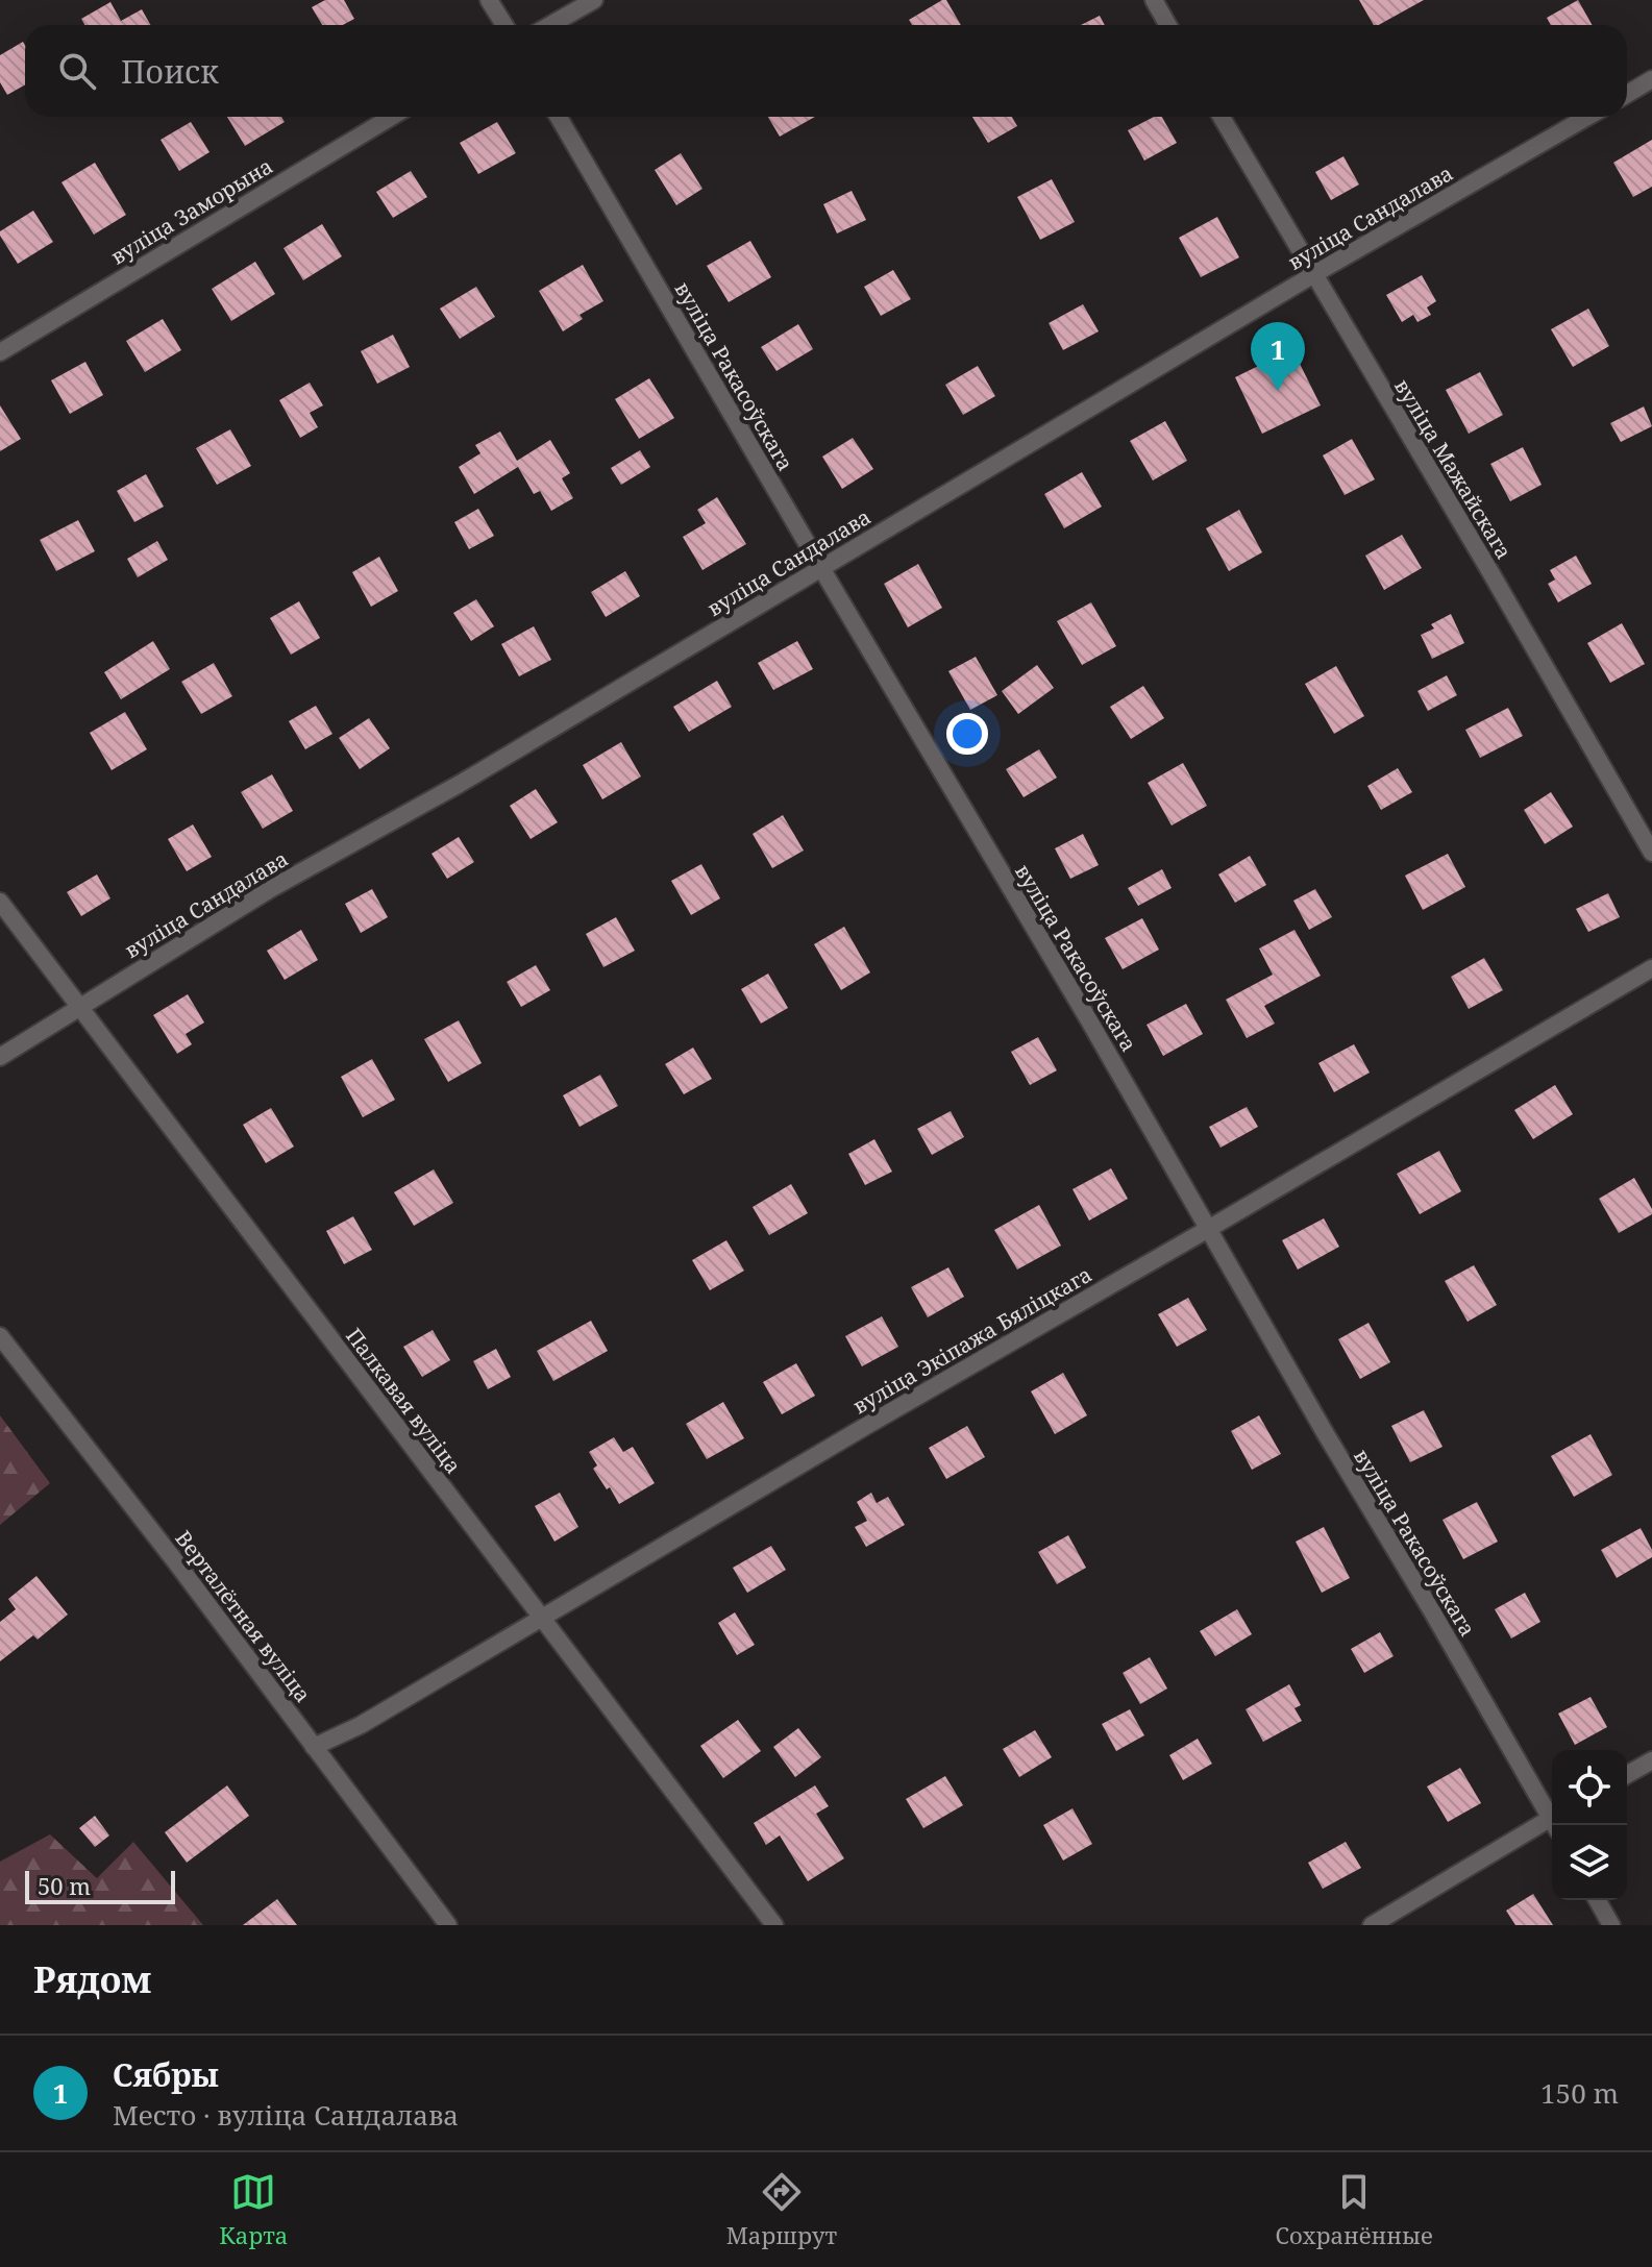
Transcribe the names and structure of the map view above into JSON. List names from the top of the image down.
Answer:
{
  "streets": {
    "street": [
      "вуліца Заморына",
      "вуліца Сандалава",
      "вуліца Ракасоўскага",
      "вуліца Мажайскага",
      "вуліца Экіпажа Бяліцкага",
      "Палкавая вуліца",
      "Верталётная вуліца"
    ]
  },
  "crossings": [
    ["вуліца Сандалава", "вуліца Ракасоўскага"],
    ["вуліца Сандалава", "вуліца Мажайскага"],
    ["вуліца Сандалава", "Палкавая вуліца"],
    ["вуліца Ракасоўскага", "вуліца Экіпажа Бяліцкага"],
    ["вуліца Экіпажа Бяліцкага", "Палкавая вуліца"],
    ["вуліца Экіпажа Бяліцкага", "Верталётная вуліца"]
  ],
  "scale_bar": "50 m",
  "page": {
    "search": "Поиск",
    "pins": "1",
    "scale": "50 m",
    "heading": "Рядом",
    "list": [
      {
        "mark": "1",
        "name": "Сябры",
        "note": "Место · вуліца Сандалава",
        "value": "150 m"
      }
    ],
    "nav": ["Карта", "Маршрут", "Сохранённые"]
  }
}
